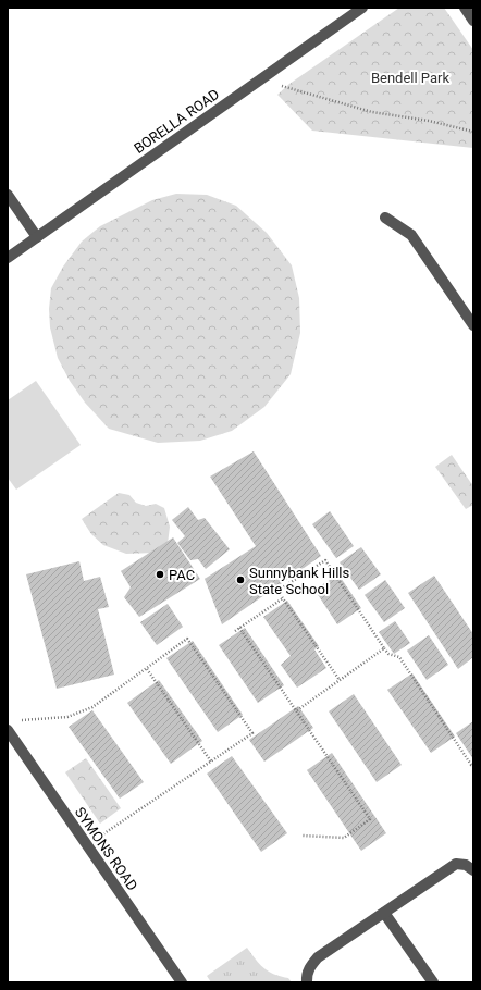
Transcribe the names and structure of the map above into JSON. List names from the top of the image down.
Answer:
{
  "streets": {
    "street": ["BORELLA ROAD", "SYMONS ROAD"]
  },
  "parks": ["Bendell Park"],
  "places": ["PAC", "Sunnybank Hills State School"]
}
